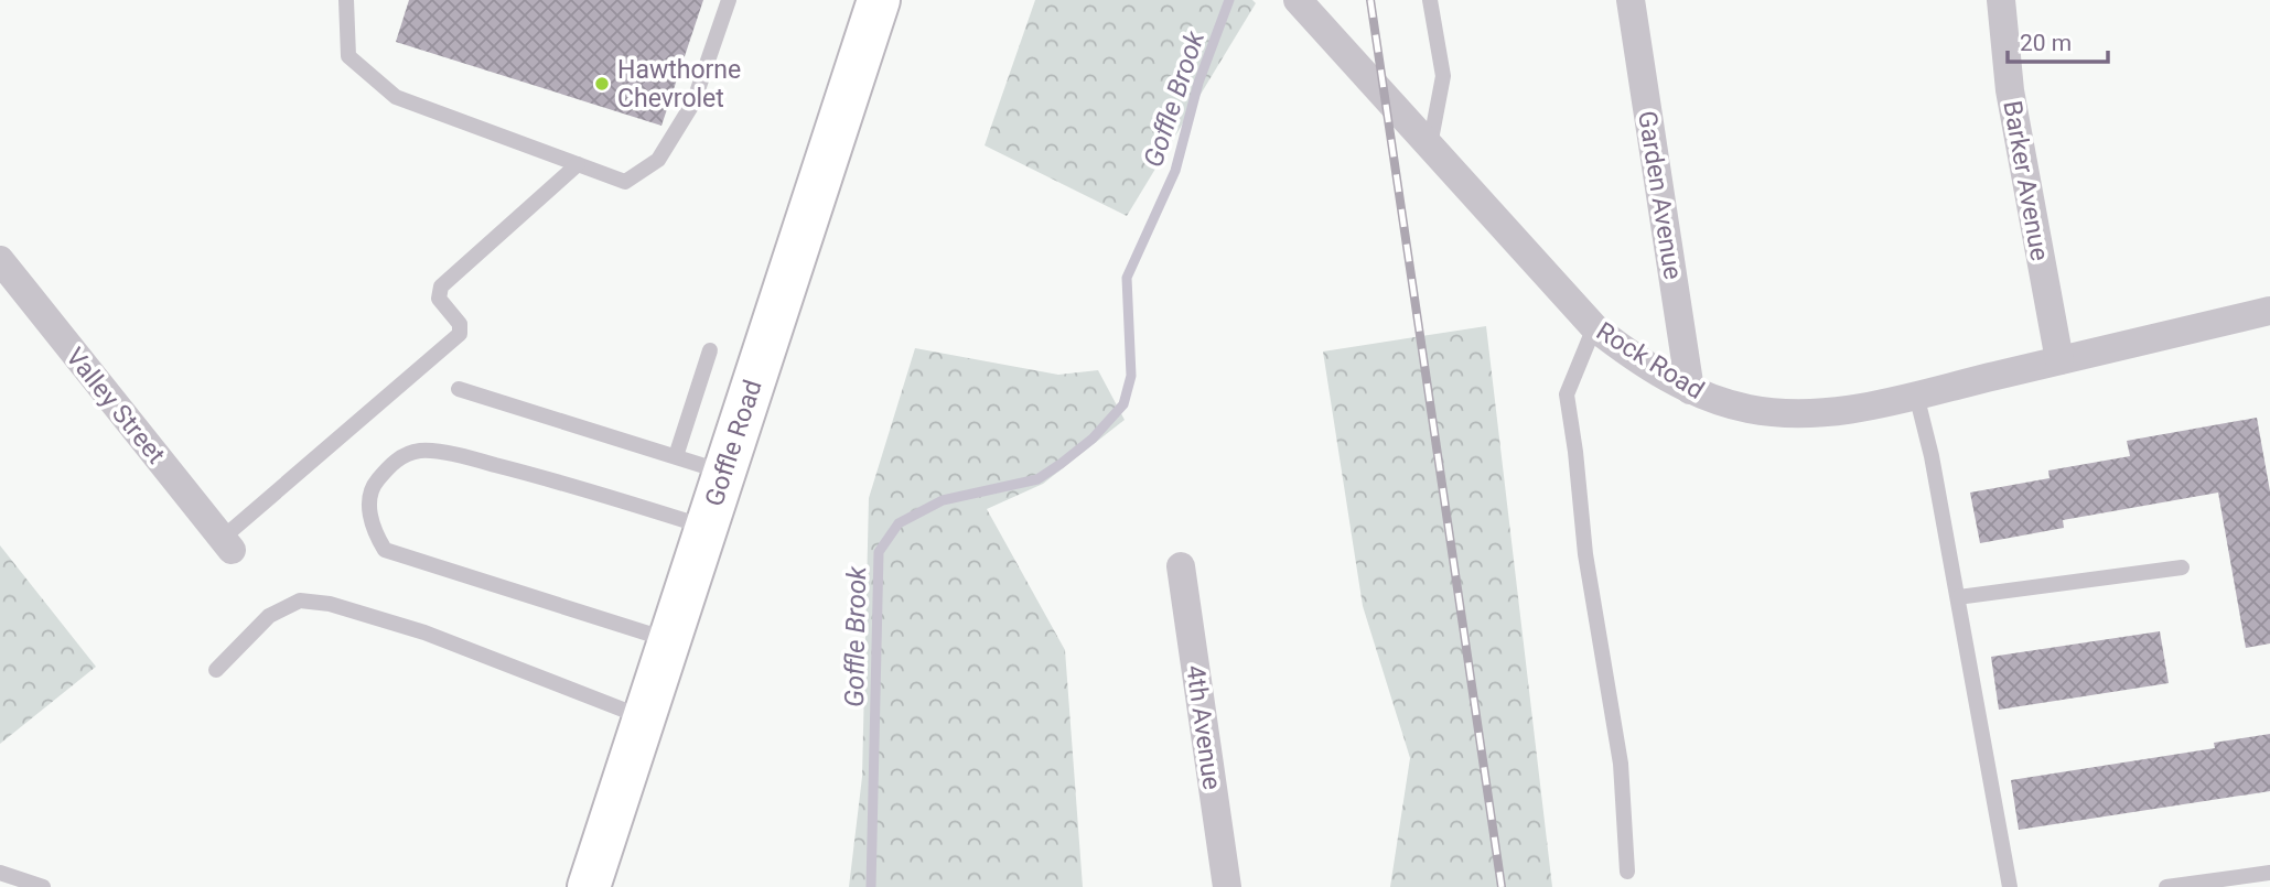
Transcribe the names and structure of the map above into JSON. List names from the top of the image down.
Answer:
{
  "streets": {
    "main road": ["Goffle Road"],
    "street": [
      "Barker Avenue",
      "Garden Avenue",
      "Rock Road",
      "Valley Street",
      "4th Avenue"
    ]
  },
  "crossings": [
    ["Barker Avenue", "Rock Road"],
    ["Garden Avenue", "Rock Road"]
  ],
  "water": ["Goffle Brook"],
  "places": ["Hawthorne Chevrolet"],
  "scale_bar": "20 m"
}
